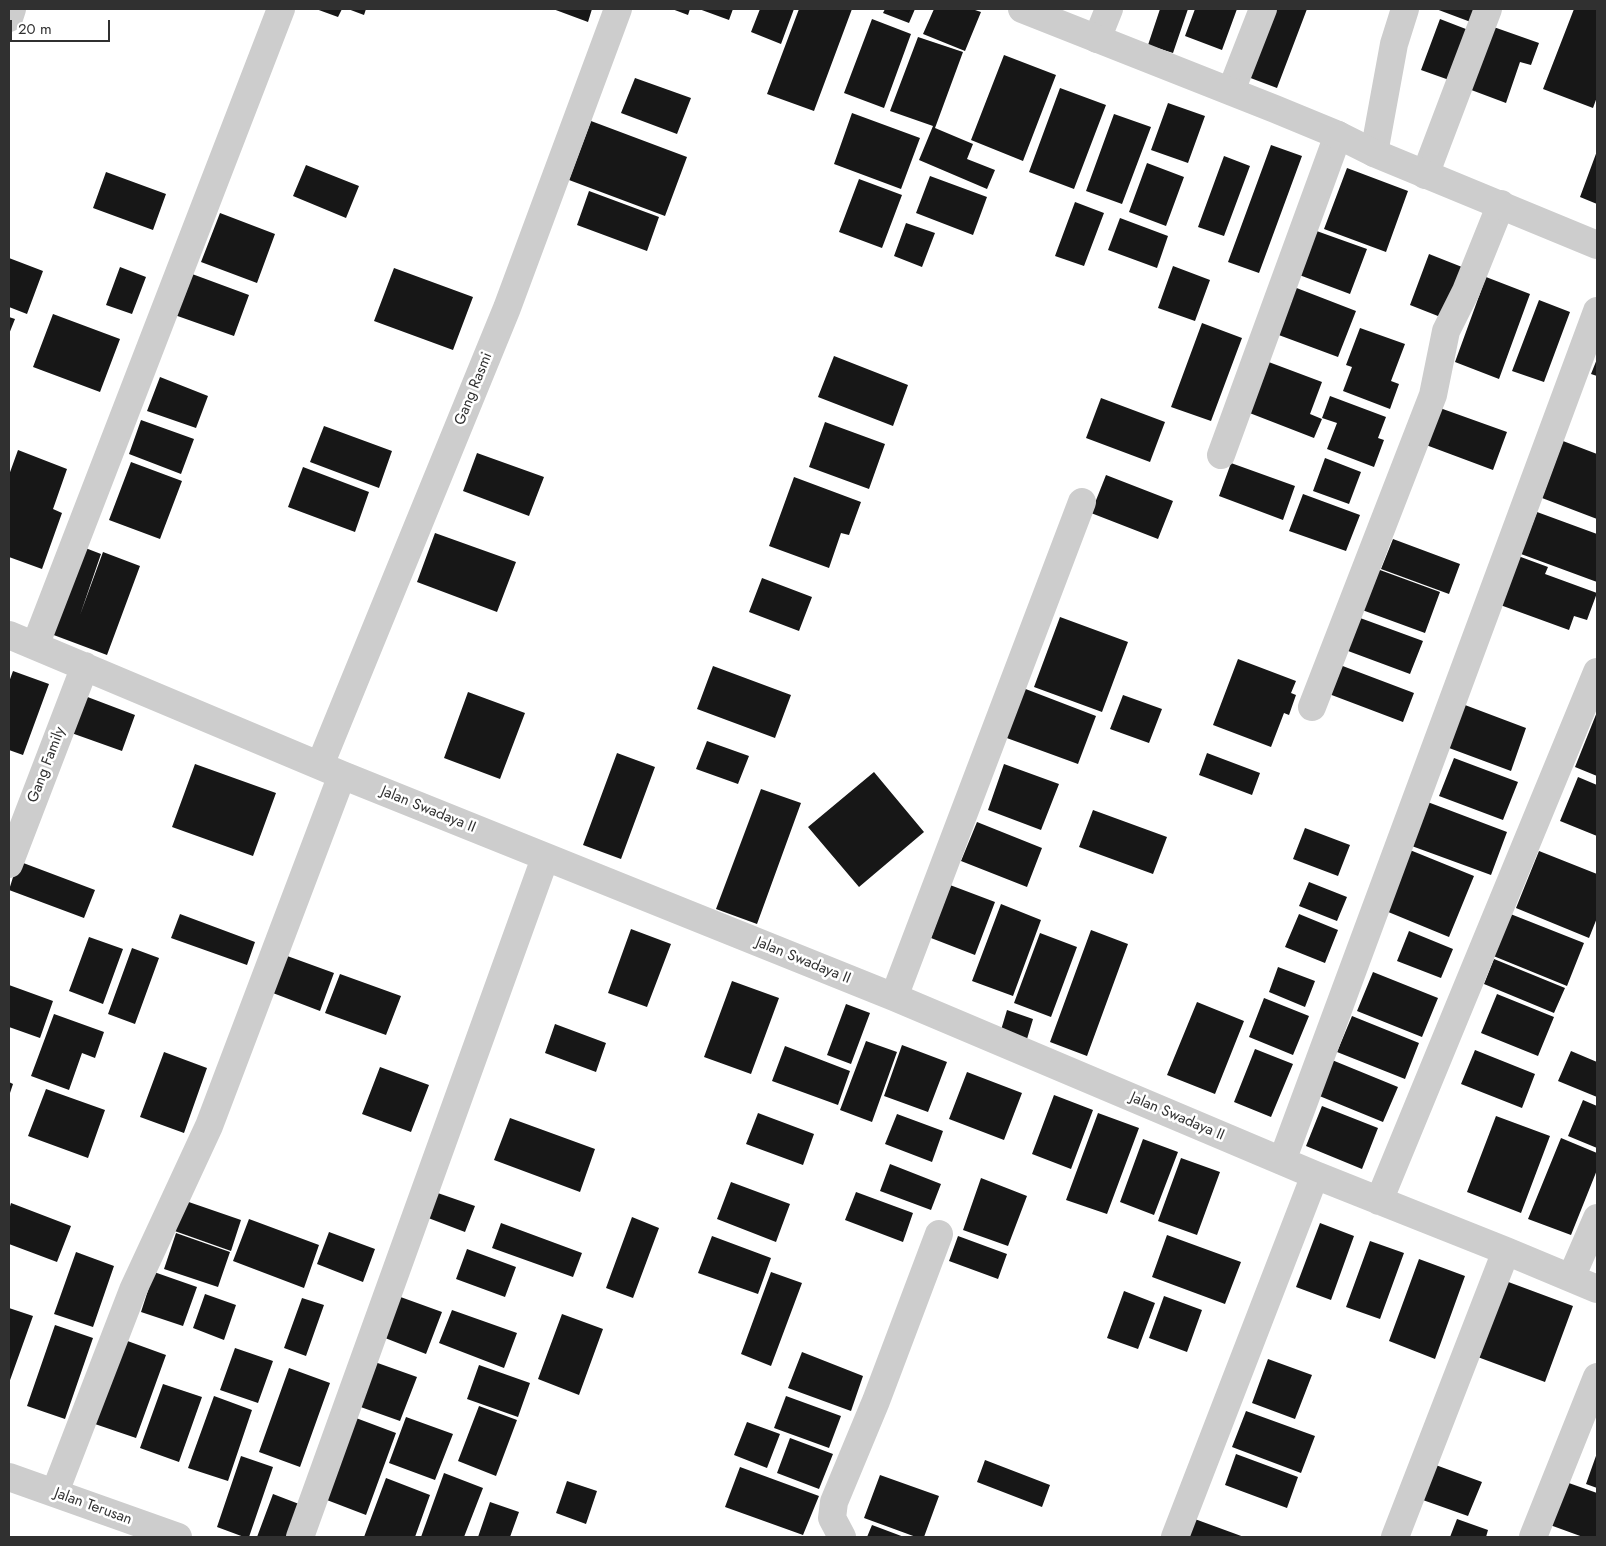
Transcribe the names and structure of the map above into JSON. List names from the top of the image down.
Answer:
{
  "streets": {
    "street": [
      "Gang Rasmi",
      "Gang Family",
      "Jalan Swadaya II",
      "Jalan Terusan"
    ]
  },
  "crossings": [
    ["Gang Rasmi", "Jalan Swadaya II"],
    ["Gang Rasmi", "Jalan Terusan"],
    ["Gang Family", "Jalan Swadaya II"]
  ],
  "scale_bar": "20 m"
}
